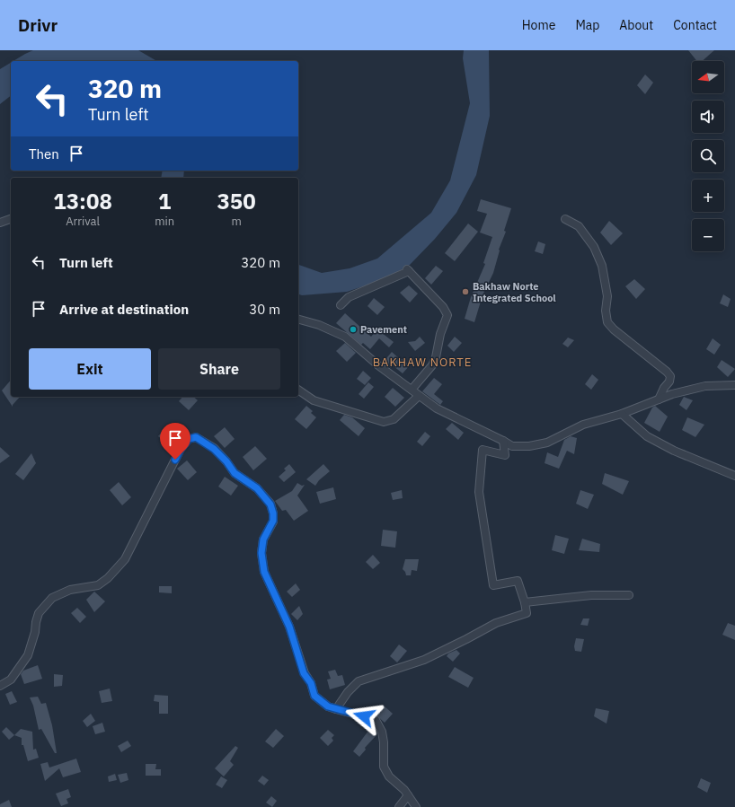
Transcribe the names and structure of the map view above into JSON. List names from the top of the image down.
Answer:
{
  "districts": ["BAKHAW NORTE"],
  "places": ["Bakhaw Norte Integrated School", "Pavement"],
  "north": "left",
  "page": {
    "header": "Drivr",
    "nav": [
      "Home",
      "Map",
      "About",
      "Contact"
    ],
    "map_buttons": ["+", "−"],
    "turn": ["320 m", "Turn left"],
    "then": "Then",
    "eta": [
      "13:08",
      "Arrival",
      "1",
      "min",
      "350",
      "m"
    ],
    "list": [
      {
        "name": "Turn left",
        "value": "320 m"
      },
      {
        "name": "Arrive at destination",
        "value": "30 m"
      }
    ],
    "buttons": ["Exit", "Share"]
  }
}
